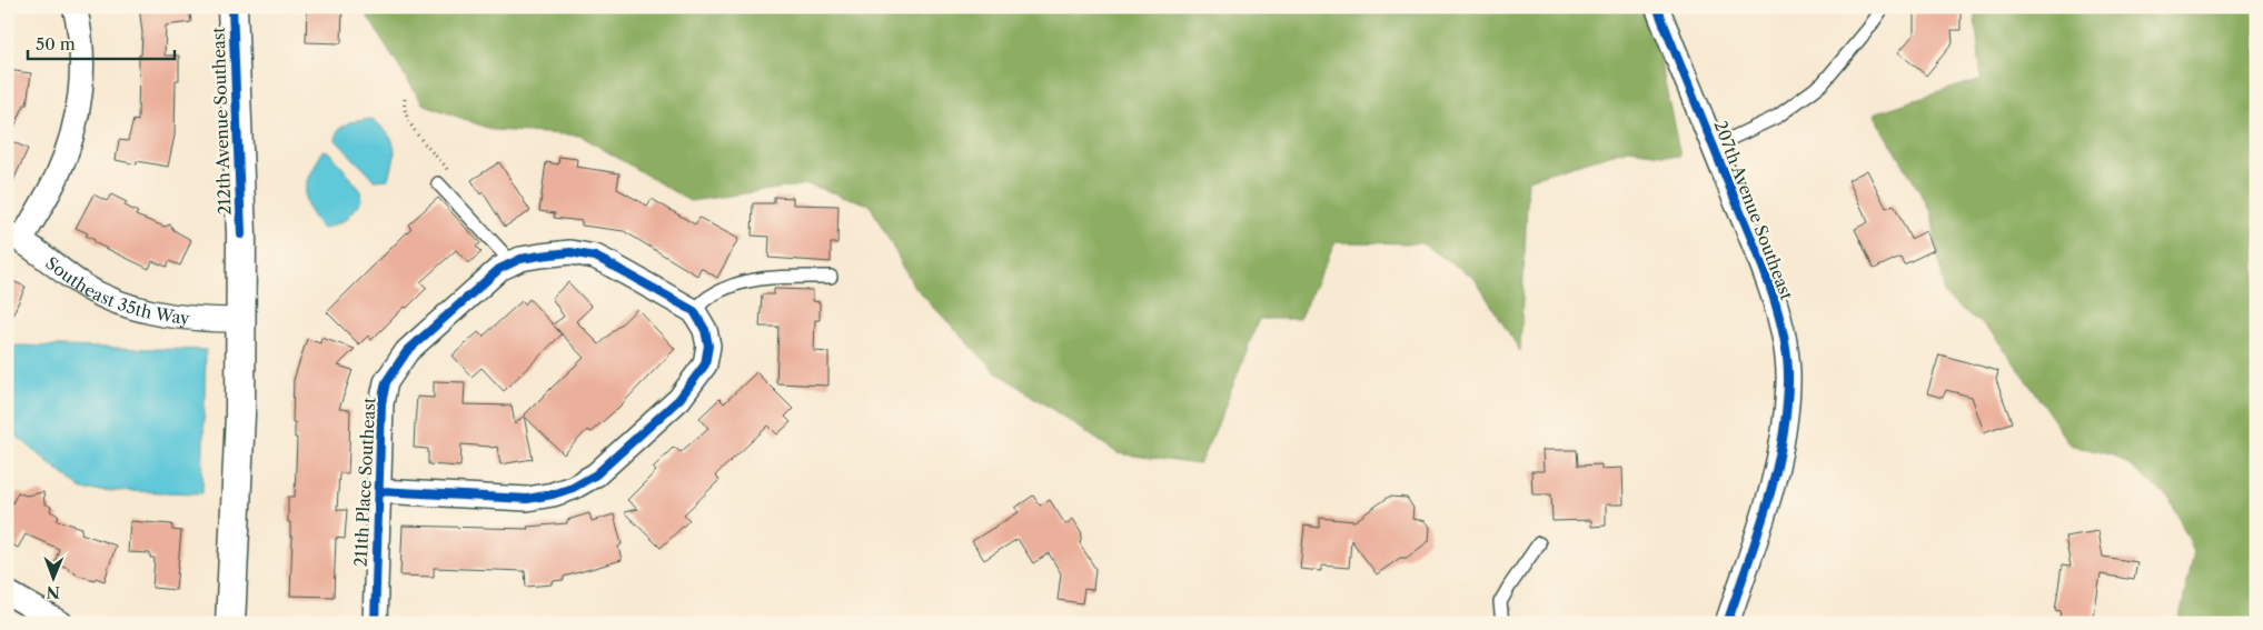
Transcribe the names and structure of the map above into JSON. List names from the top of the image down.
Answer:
{
  "streets": {
    "street": [
      "212th Avenue Southeast",
      "207th Avenue Southeast",
      "Southeast 35th Way",
      "211th Place Southeast"
    ]
  },
  "crossings": [
    ["212th Avenue Southeast", "Southeast 35th Way"]
  ],
  "scale_bar": "50 m",
  "north": "bottom"
}
